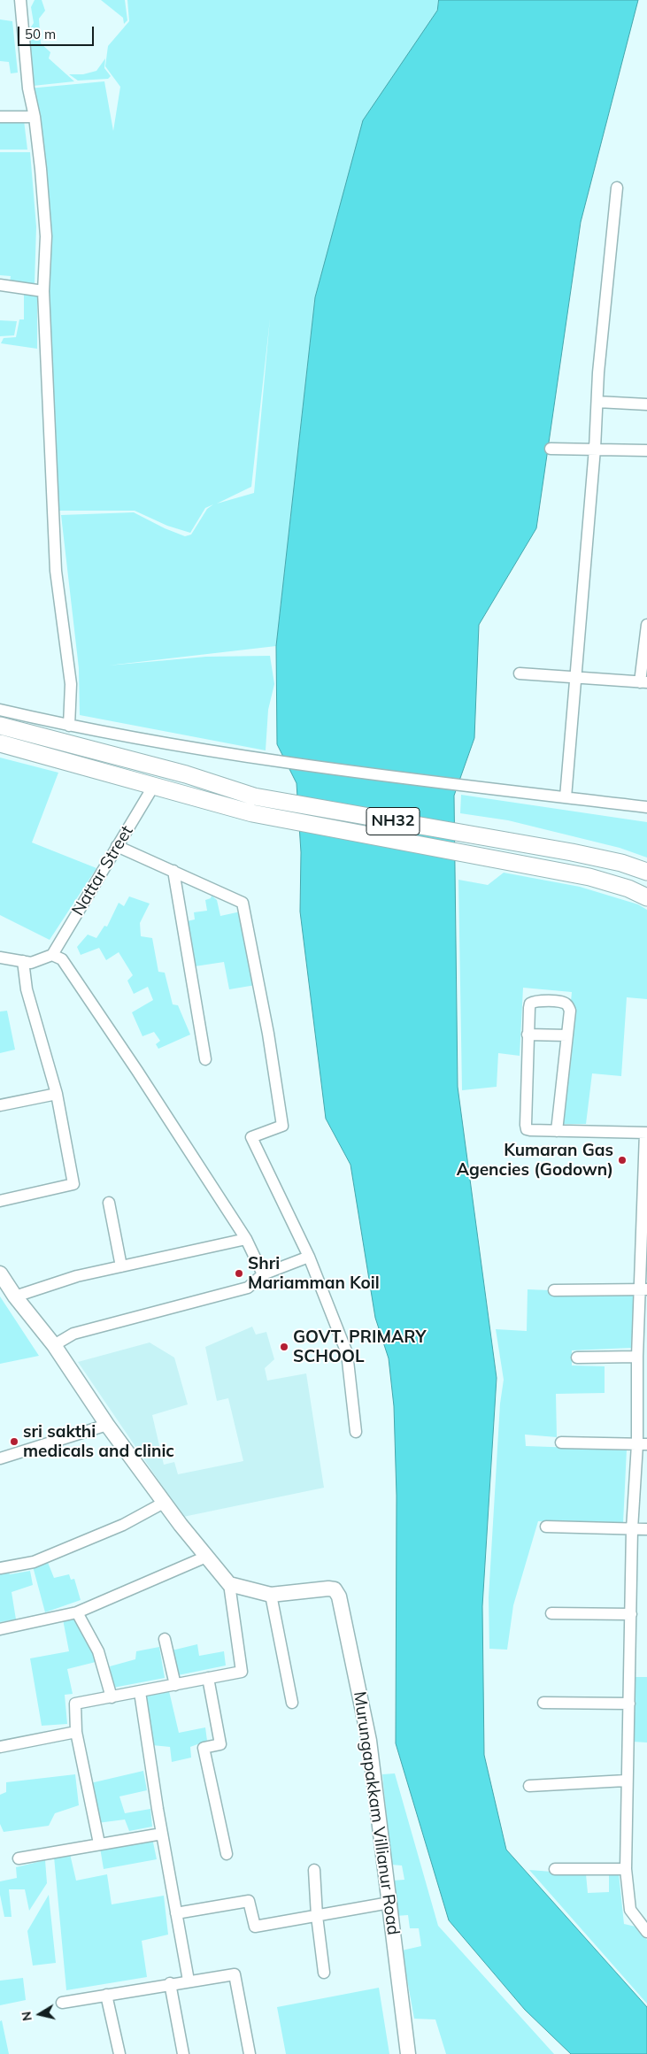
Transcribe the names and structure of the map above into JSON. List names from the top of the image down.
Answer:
{
  "streets": {
    "highway": ["NH32"],
    "main road": ["Murungapakkam Villianur Road"],
    "street": ["Nattar Street"]
  },
  "crossings": [
    ["NH32", "Nattar Street"]
  ],
  "places": [
    "Kumaran Gas Agencies (Godown)",
    "Shri Mariamman Koil",
    "GOVT. PRIMARY SCHOOL",
    "sri sakthi medicals and clinic"
  ],
  "scale_bar": "50 m",
  "north": "left"
}
